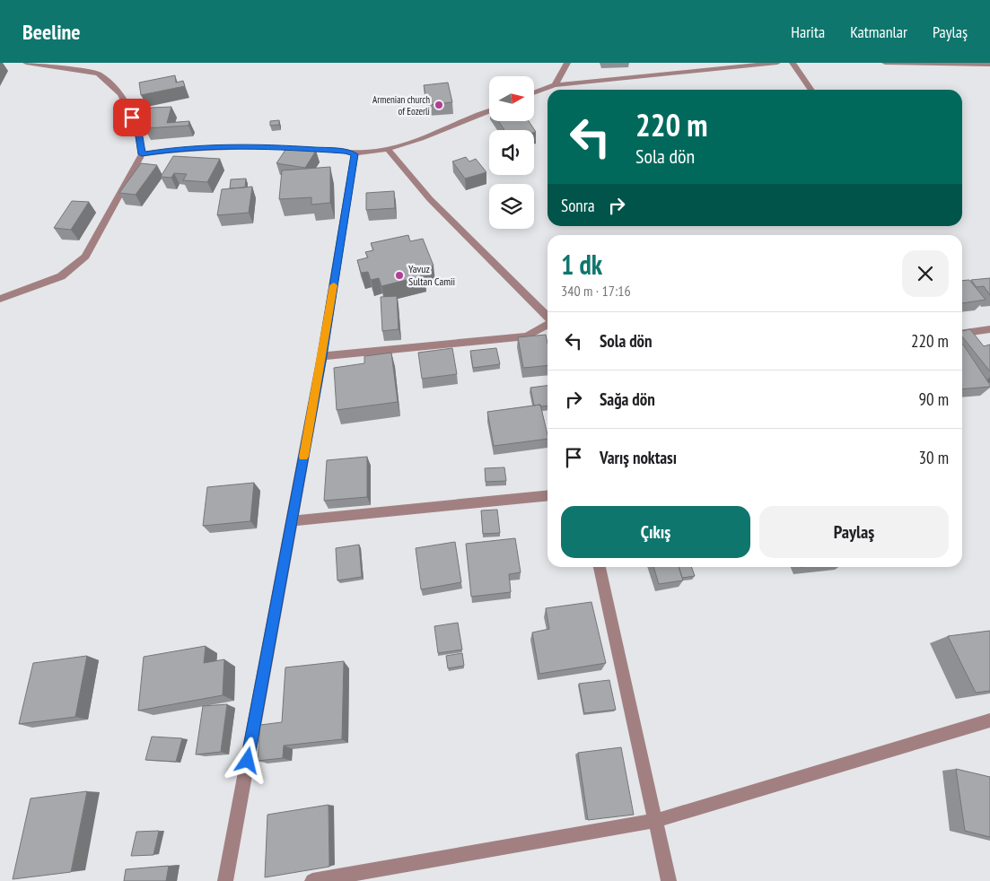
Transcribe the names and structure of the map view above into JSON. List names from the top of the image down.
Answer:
{
  "places": ["Armenian church of Eozerli", "Yavuz Sultan Camii"],
  "north": "right",
  "page": {
    "header": "Beeline",
    "nav": ["Harita", "Katmanlar", "Paylaş"],
    "turn": ["220 m", "Sola dön"],
    "then": "Sonra",
    "heading": ["1 dk", "340 m · 17:16"],
    "list": [
      {
        "name": "Sola dön",
        "value": "220 m"
      },
      {
        "name": "Sağa dön",
        "value": "90 m"
      },
      {
        "name": "Varış noktası",
        "value": "30 m"
      }
    ],
    "buttons": ["Çıkış", "Paylaş"]
  }
}
